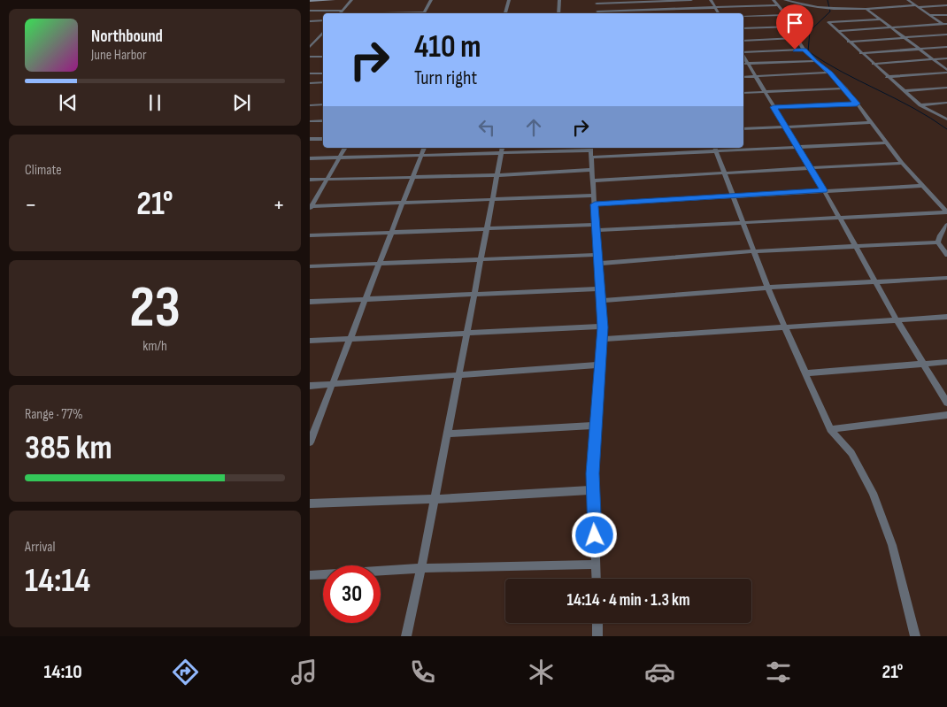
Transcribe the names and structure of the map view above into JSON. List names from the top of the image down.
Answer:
{
  "page": {
    "turn": ["410 m", "Turn right"],
    "song": ["Northbound", "June Harbor"],
    "tile": [
      "Climate",
      ["23", "km/h"],
      ["Range · 77%", "385 km"],
      ["Arrival", "14:14"]
    ],
    "heat": ["−", "21°", "+"],
    "limit": "30",
    "trip": "14:14 · 4 min · 1.3 km",
    "tabs": ["14:10", "21°"]
  }
}
